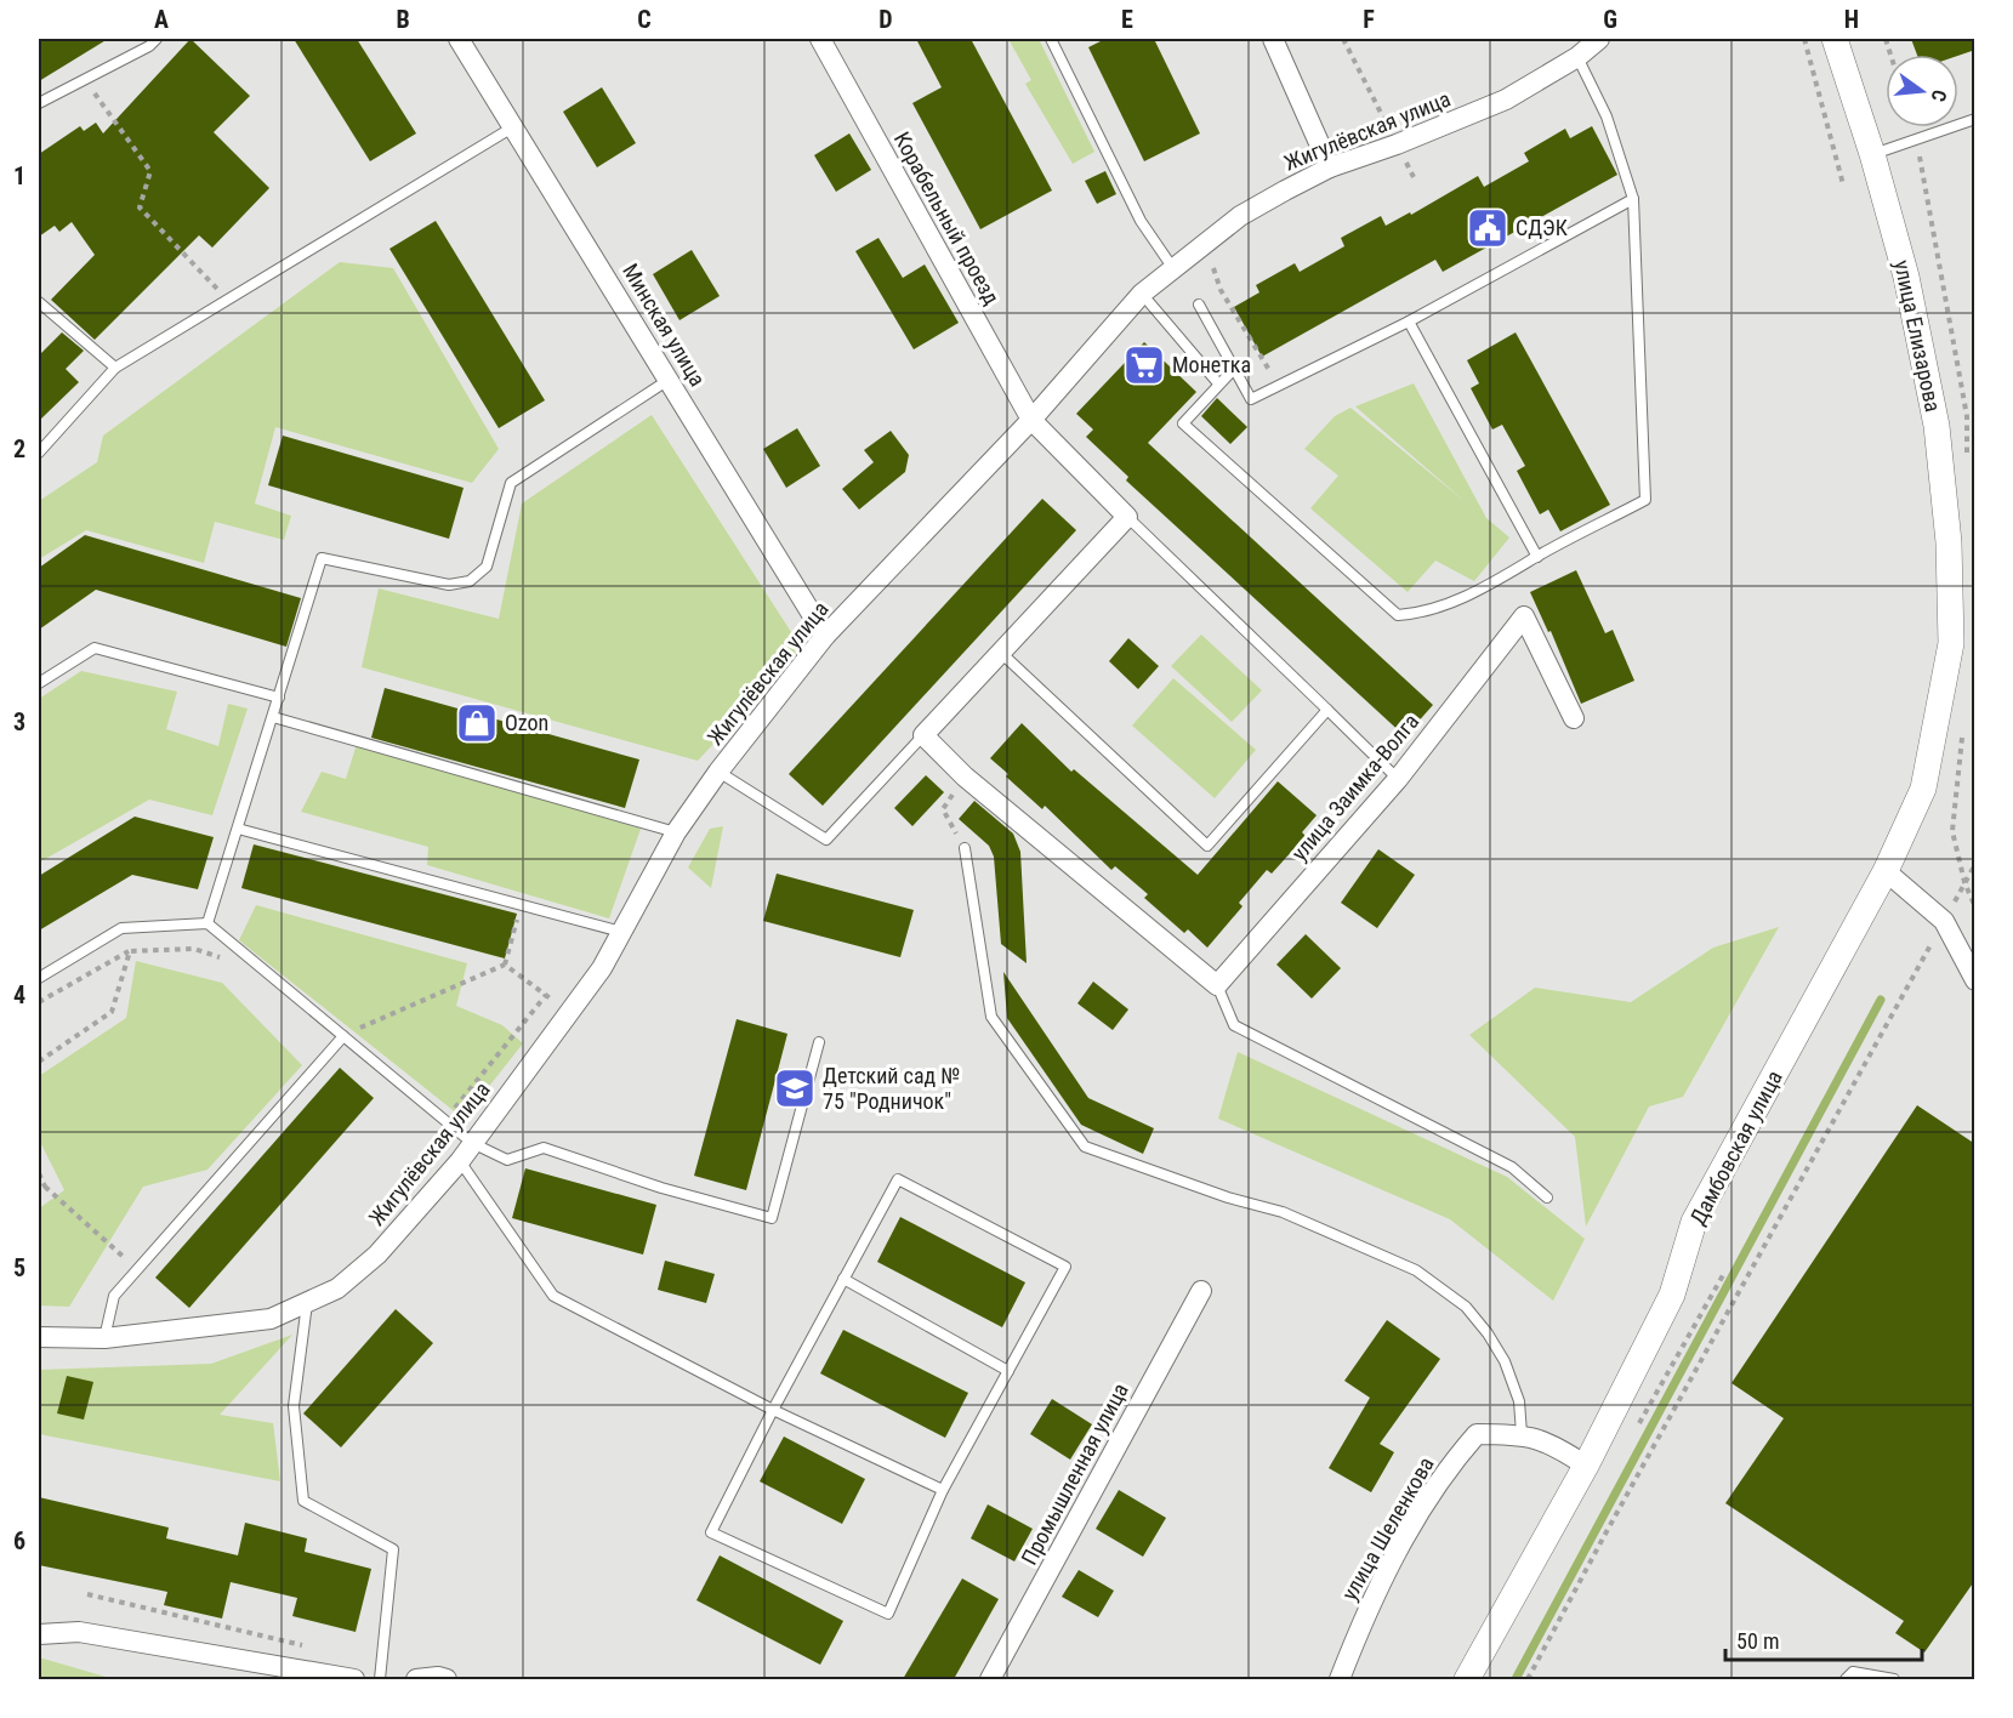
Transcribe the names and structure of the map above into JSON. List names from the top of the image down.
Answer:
{
  "streets": {
    "street": [
      "Жигулёвская улица",
      "Корабельный проезд",
      "Минская улица",
      "улица Елизарова",
      "улица Заимка-Волга",
      "Дамбовская улица",
      "Промышленная улица",
      "улица Шеленкова"
    ]
  },
  "crossings": [
    ["Жигулёвская улица", "Корабельный проезд"],
    ["Жигулёвская улица", "Минская улица"],
    ["улица Елизарова", "Дамбовская улица"],
    ["Дамбовская улица", "улица Шеленкова"]
  ],
  "places": {
    "public building": ["СДЭК"],
    "supermarket": ["Монетка"],
    "shop": ["Ozon"],
    "school or university": ["Детский сад № 75 \"Родничок\""]
  },
  "scale_bar": "50 m",
  "north": "right",
  "grid": {
    "columns": [
      "A",
      "B",
      "C",
      "D",
      "E",
      "F",
      "G",
      "H"
    ],
    "rows": [
      "1",
      "2",
      "3",
      "4",
      "5",
      "6"
    ]
  }
}
